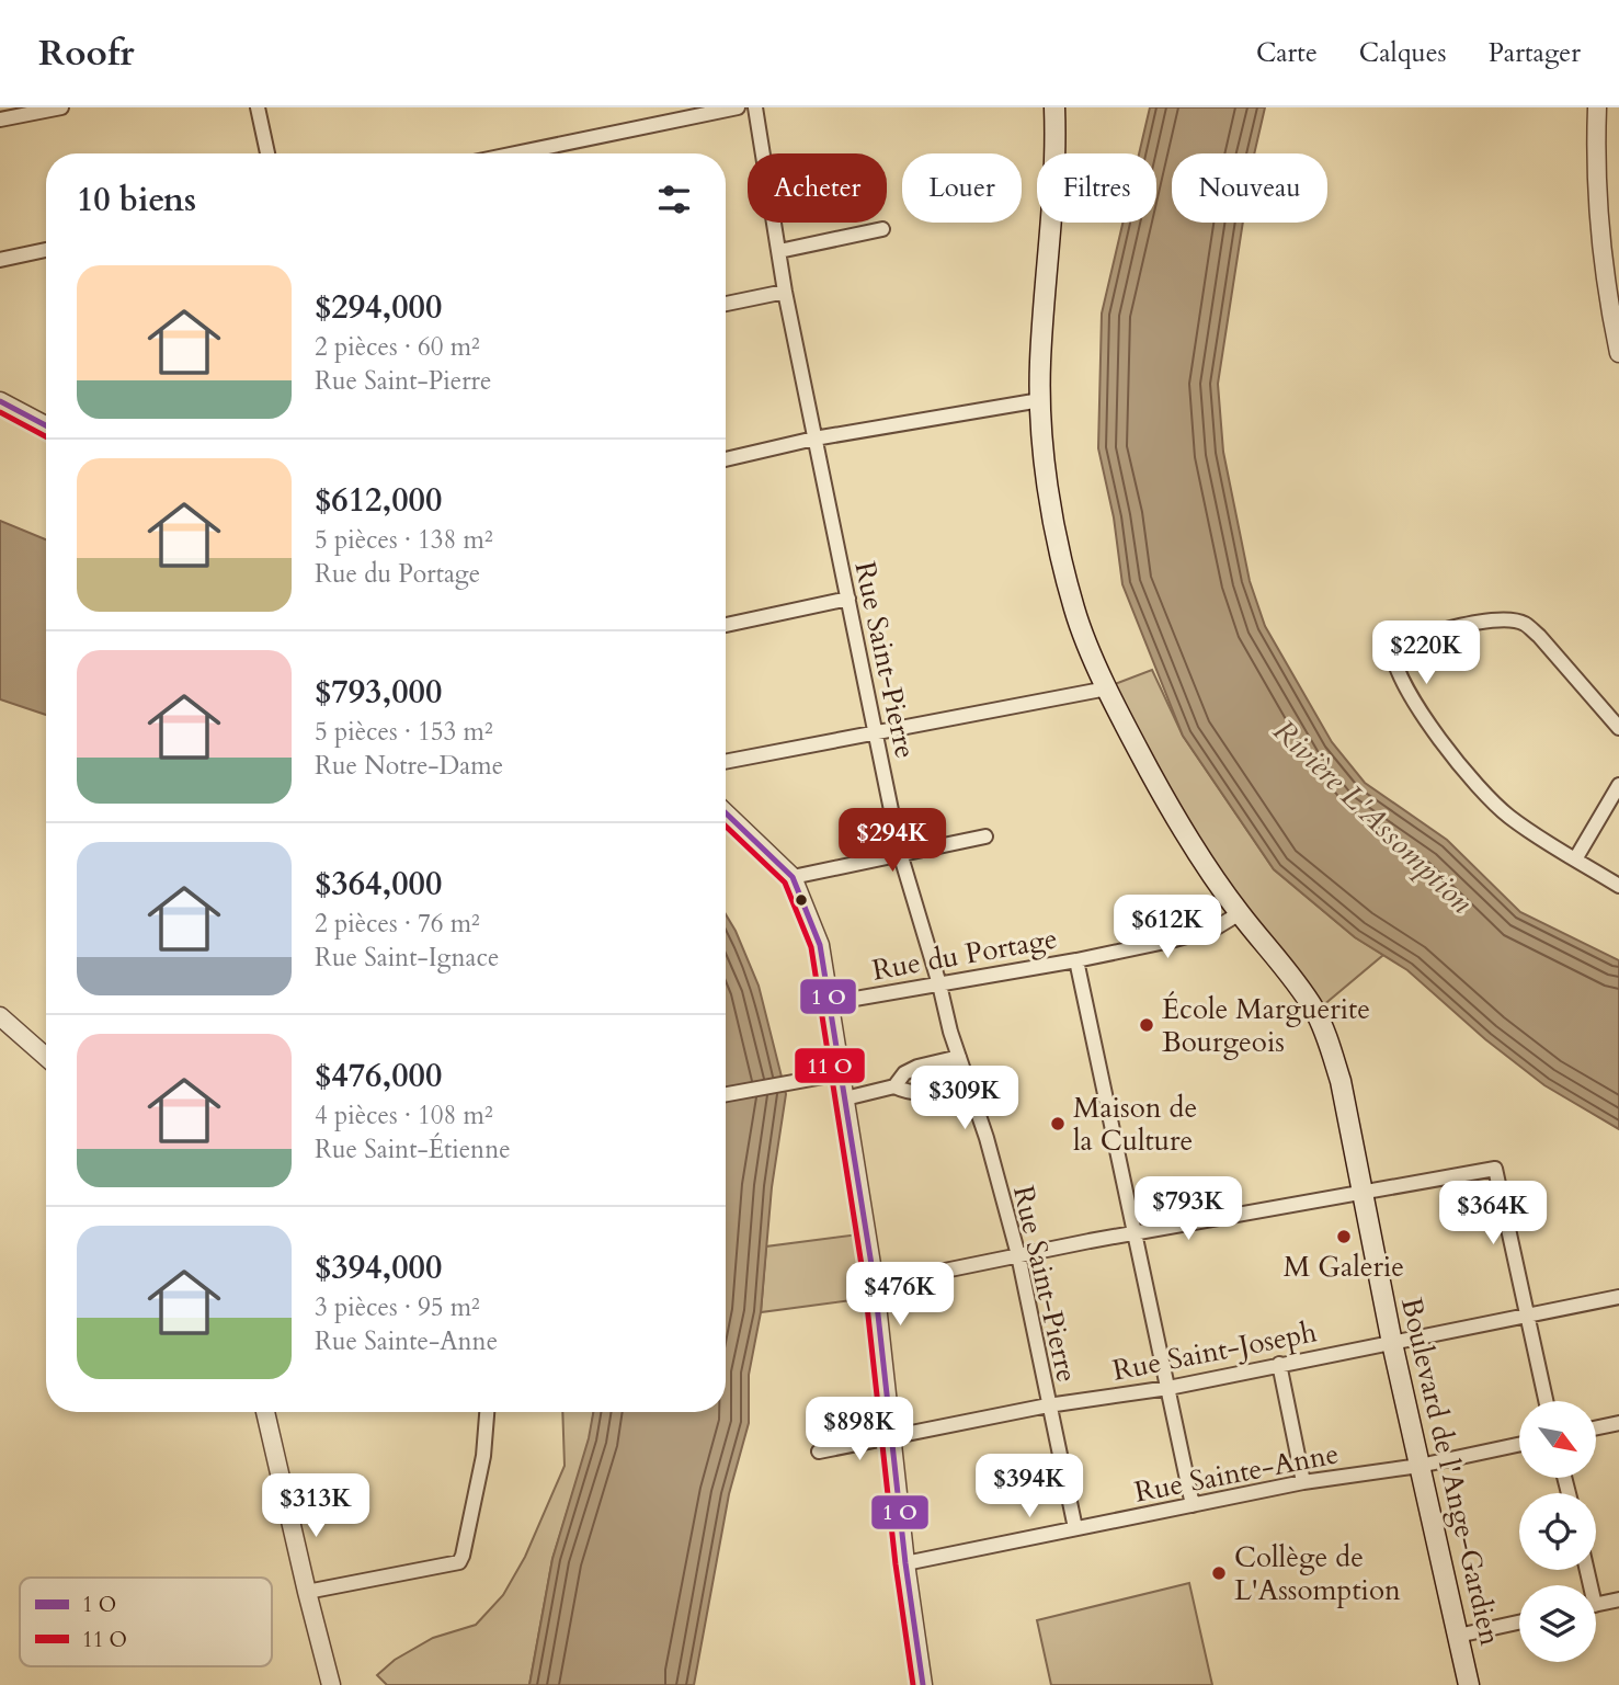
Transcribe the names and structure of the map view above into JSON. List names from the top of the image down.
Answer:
{
  "streets": {
    "main road": ["Boulevard de l'Ange-Gardien"],
    "street": [
      "Rue Saint-Pierre",
      "Rue du Portage",
      "Rue Saint-Joseph",
      "Rue Sainte-Anne"
    ]
  },
  "crossings": [
    ["Rue Saint-Pierre", "Rue du Portage"],
    ["Rue Saint-Pierre", "Rue Saint-Joseph"],
    ["Rue Saint-Pierre", "Rue Sainte-Anne"],
    ["Rue du Portage", "Boulevard de l'Ange-Gardien"],
    ["Rue Saint-Joseph", "Boulevard de l'Ange-Gardien"],
    ["Boulevard de l'Ange-Gardien", "Rue Sainte-Anne"]
  ],
  "water": ["Rivière L'Assomption"],
  "places": [
    "École Marguerite Bourgeois",
    "Maison de la Culture",
    "M Galerie",
    "Collège de L'Assomption"
  ],
  "legend": ["1 O", "11 O"],
  "north": "bottom right",
  "page": {
    "header": "Roofr",
    "nav": ["Carte", "Calques", "Partager"],
    "chip": [
      "Acheter",
      "Louer",
      "Filtres",
      "Nouveau"
    ],
    "heading": "10 biens",
    "list": [
      {
        "name": "$294,000",
        "note": "2 pièces · 60 m² · Rue Saint-Pierre"
      },
      {
        "name": "$612,000",
        "note": "5 pièces · 138 m² · Rue du Portage"
      },
      {
        "name": "$793,000",
        "note": "5 pièces · 153 m² · Rue Notre-Dame"
      },
      {
        "name": "$364,000",
        "note": "2 pièces · 76 m² · Rue Saint-Ignace"
      },
      {
        "name": "$476,000",
        "note": "4 pièces · 108 m² · Rue Saint-Étienne"
      },
      {
        "name": "$394,000",
        "note": "3 pièces · 95 m² · Rue Sainte-Anne"
      }
    ],
    "price": [
      "$220K",
      "$294K",
      "$612K",
      "$309K",
      "$793K",
      "$364K",
      "$476K",
      "$898K",
      "$394K",
      "$313K"
    ]
  }
}
